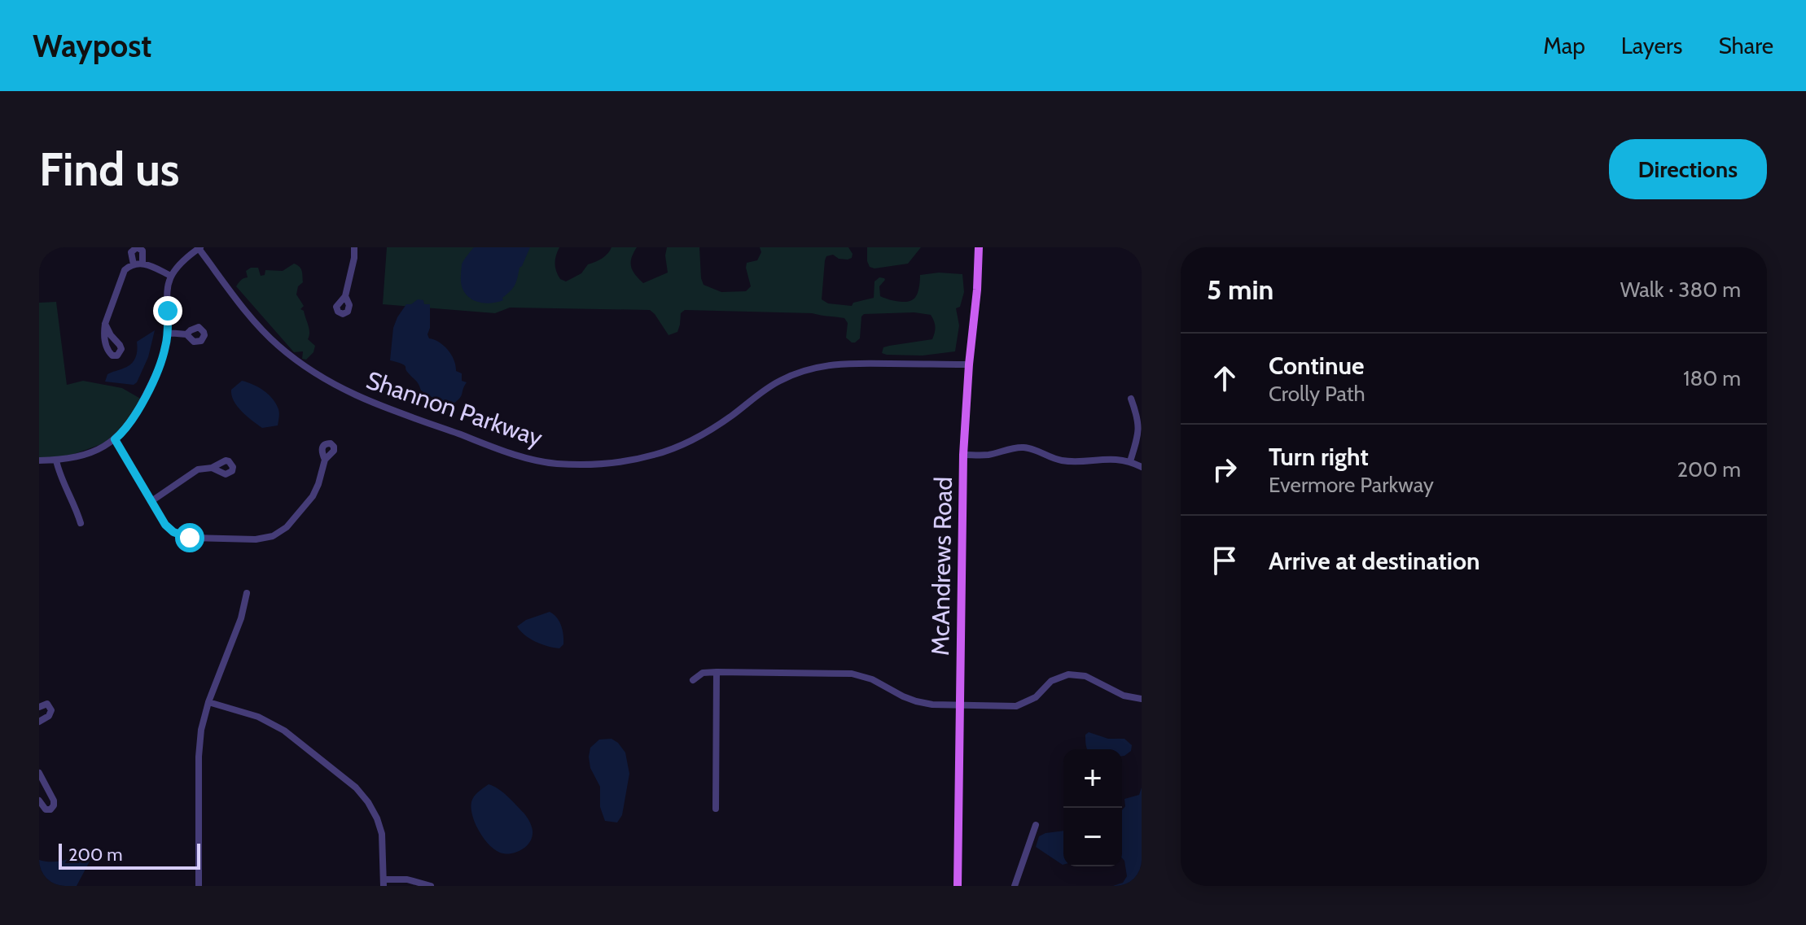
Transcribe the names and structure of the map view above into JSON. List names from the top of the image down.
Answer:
{
  "streets": {
    "main road": ["McAndrews Road"],
    "street": ["Shannon Parkway"]
  },
  "crossings": [
    ["Shannon Parkway", "McAndrews Road"]
  ],
  "scale_bar": "200 m",
  "page": {
    "header": "Waypost",
    "nav": ["Map", "Layers", "Share"],
    "buttons": "Directions",
    "title": "Find us",
    "heading": ["5 min", "Walk · 380 m"],
    "list": [
      ["Continue", "Crolly Path", "180 m"],
      ["Turn right", "Evermore Parkway", "200 m"],
      "Arrive at destination"
    ],
    "map_buttons": ["+", "−"],
    "scale": "200 m"
  }
}
